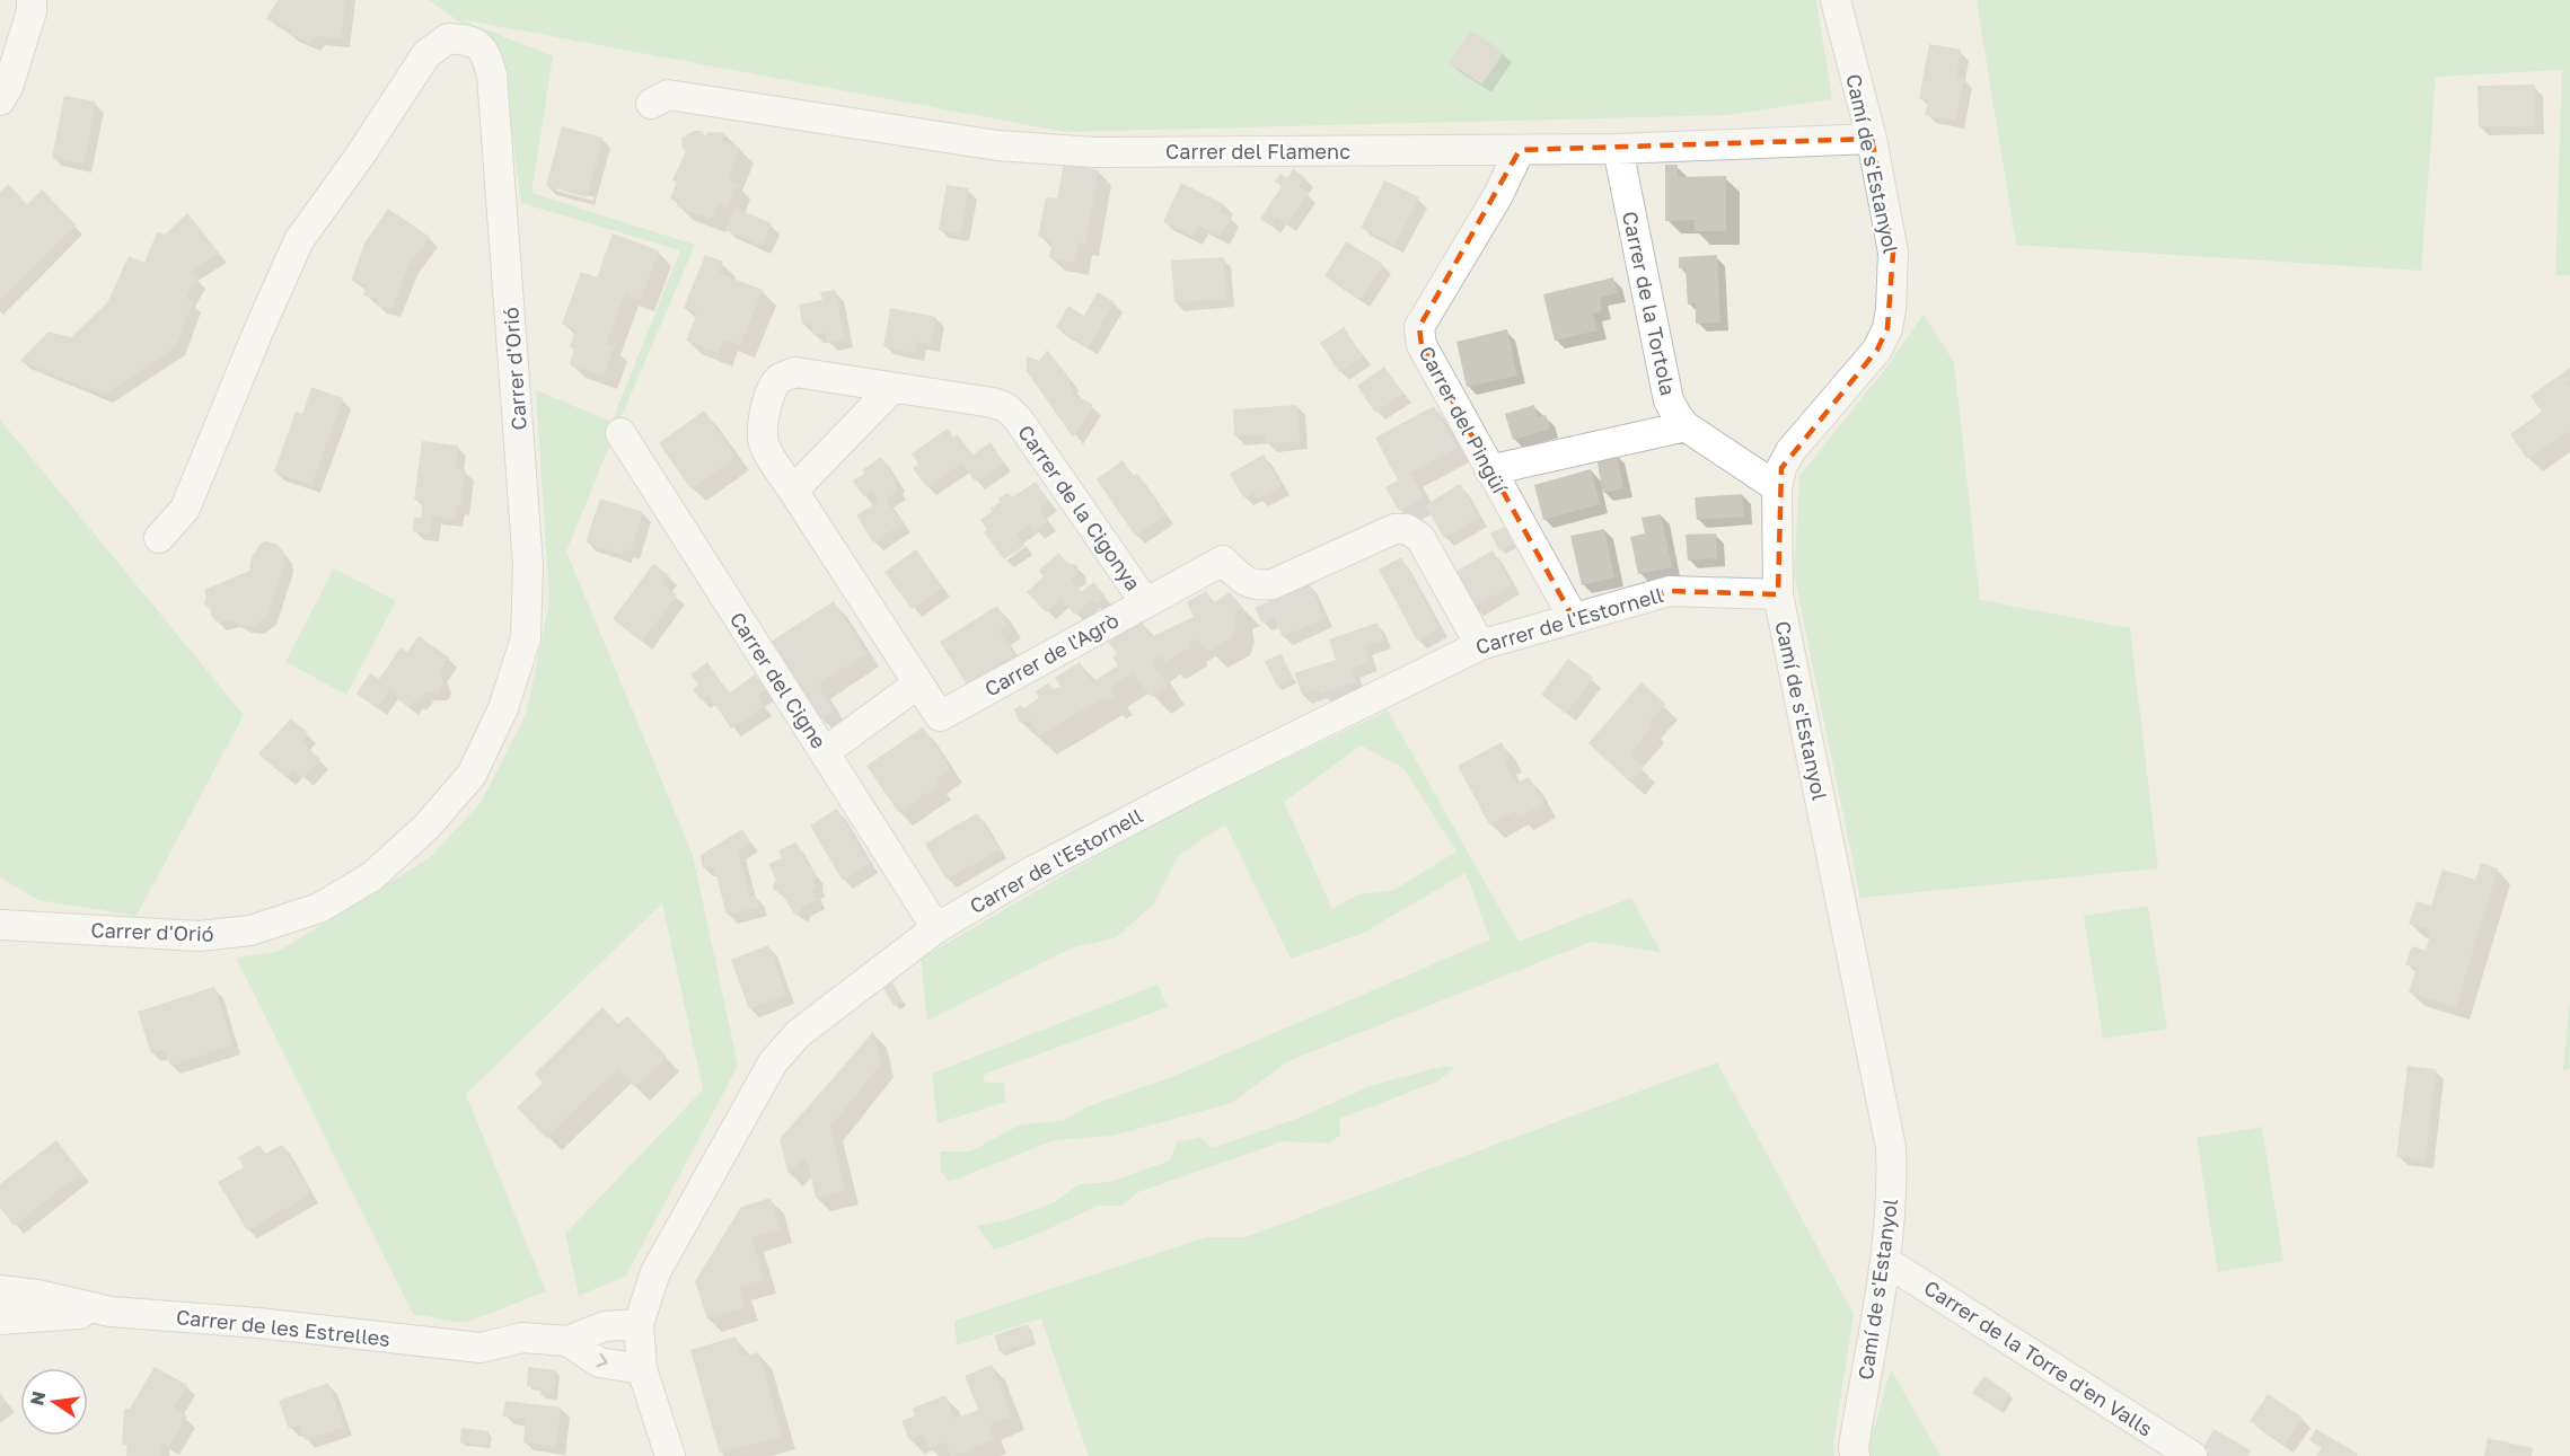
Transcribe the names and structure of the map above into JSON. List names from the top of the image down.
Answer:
{
  "streets": {
    "street": [
      "Carrer del Flamenc",
      "Camí de s'Estanyol",
      "Carrer de la Tortola",
      "Carrer d'Orió",
      "Carrer del Pingüí",
      "Carrer de la Cigonya",
      "Carrer de l'Estornell",
      "Carrer de l'Agrò",
      "Carrer del Cigne",
      "Carrer de les Estrelles",
      "Carrer de la Torre d'en Valls"
    ]
  },
  "crossings": [
    ["Carrer del Flamenc", "Camí de s'Estanyol"],
    ["Carrer del Flamenc", "Carrer de la Tortola"],
    ["Carrer del Flamenc", "Carrer del Pingüí"],
    ["Camí de s'Estanyol", "Carrer de la Tortola"],
    ["Camí de s'Estanyol", "Carrer de l'Estornell"],
    ["Camí de s'Estanyol", "Carrer de la Torre d'en Valls"],
    ["Carrer del Pingüí", "Carrer de l'Estornell"],
    ["Carrer de la Cigonya", "Carrer de l'Agrò"],
    ["Carrer de l'Estornell", "Carrer de l'Agrò"],
    ["Carrer de l'Estornell", "Carrer del Cigne"],
    ["Carrer de l'Estornell", "Carrer de les Estrelles"]
  ],
  "north": "left"
}
